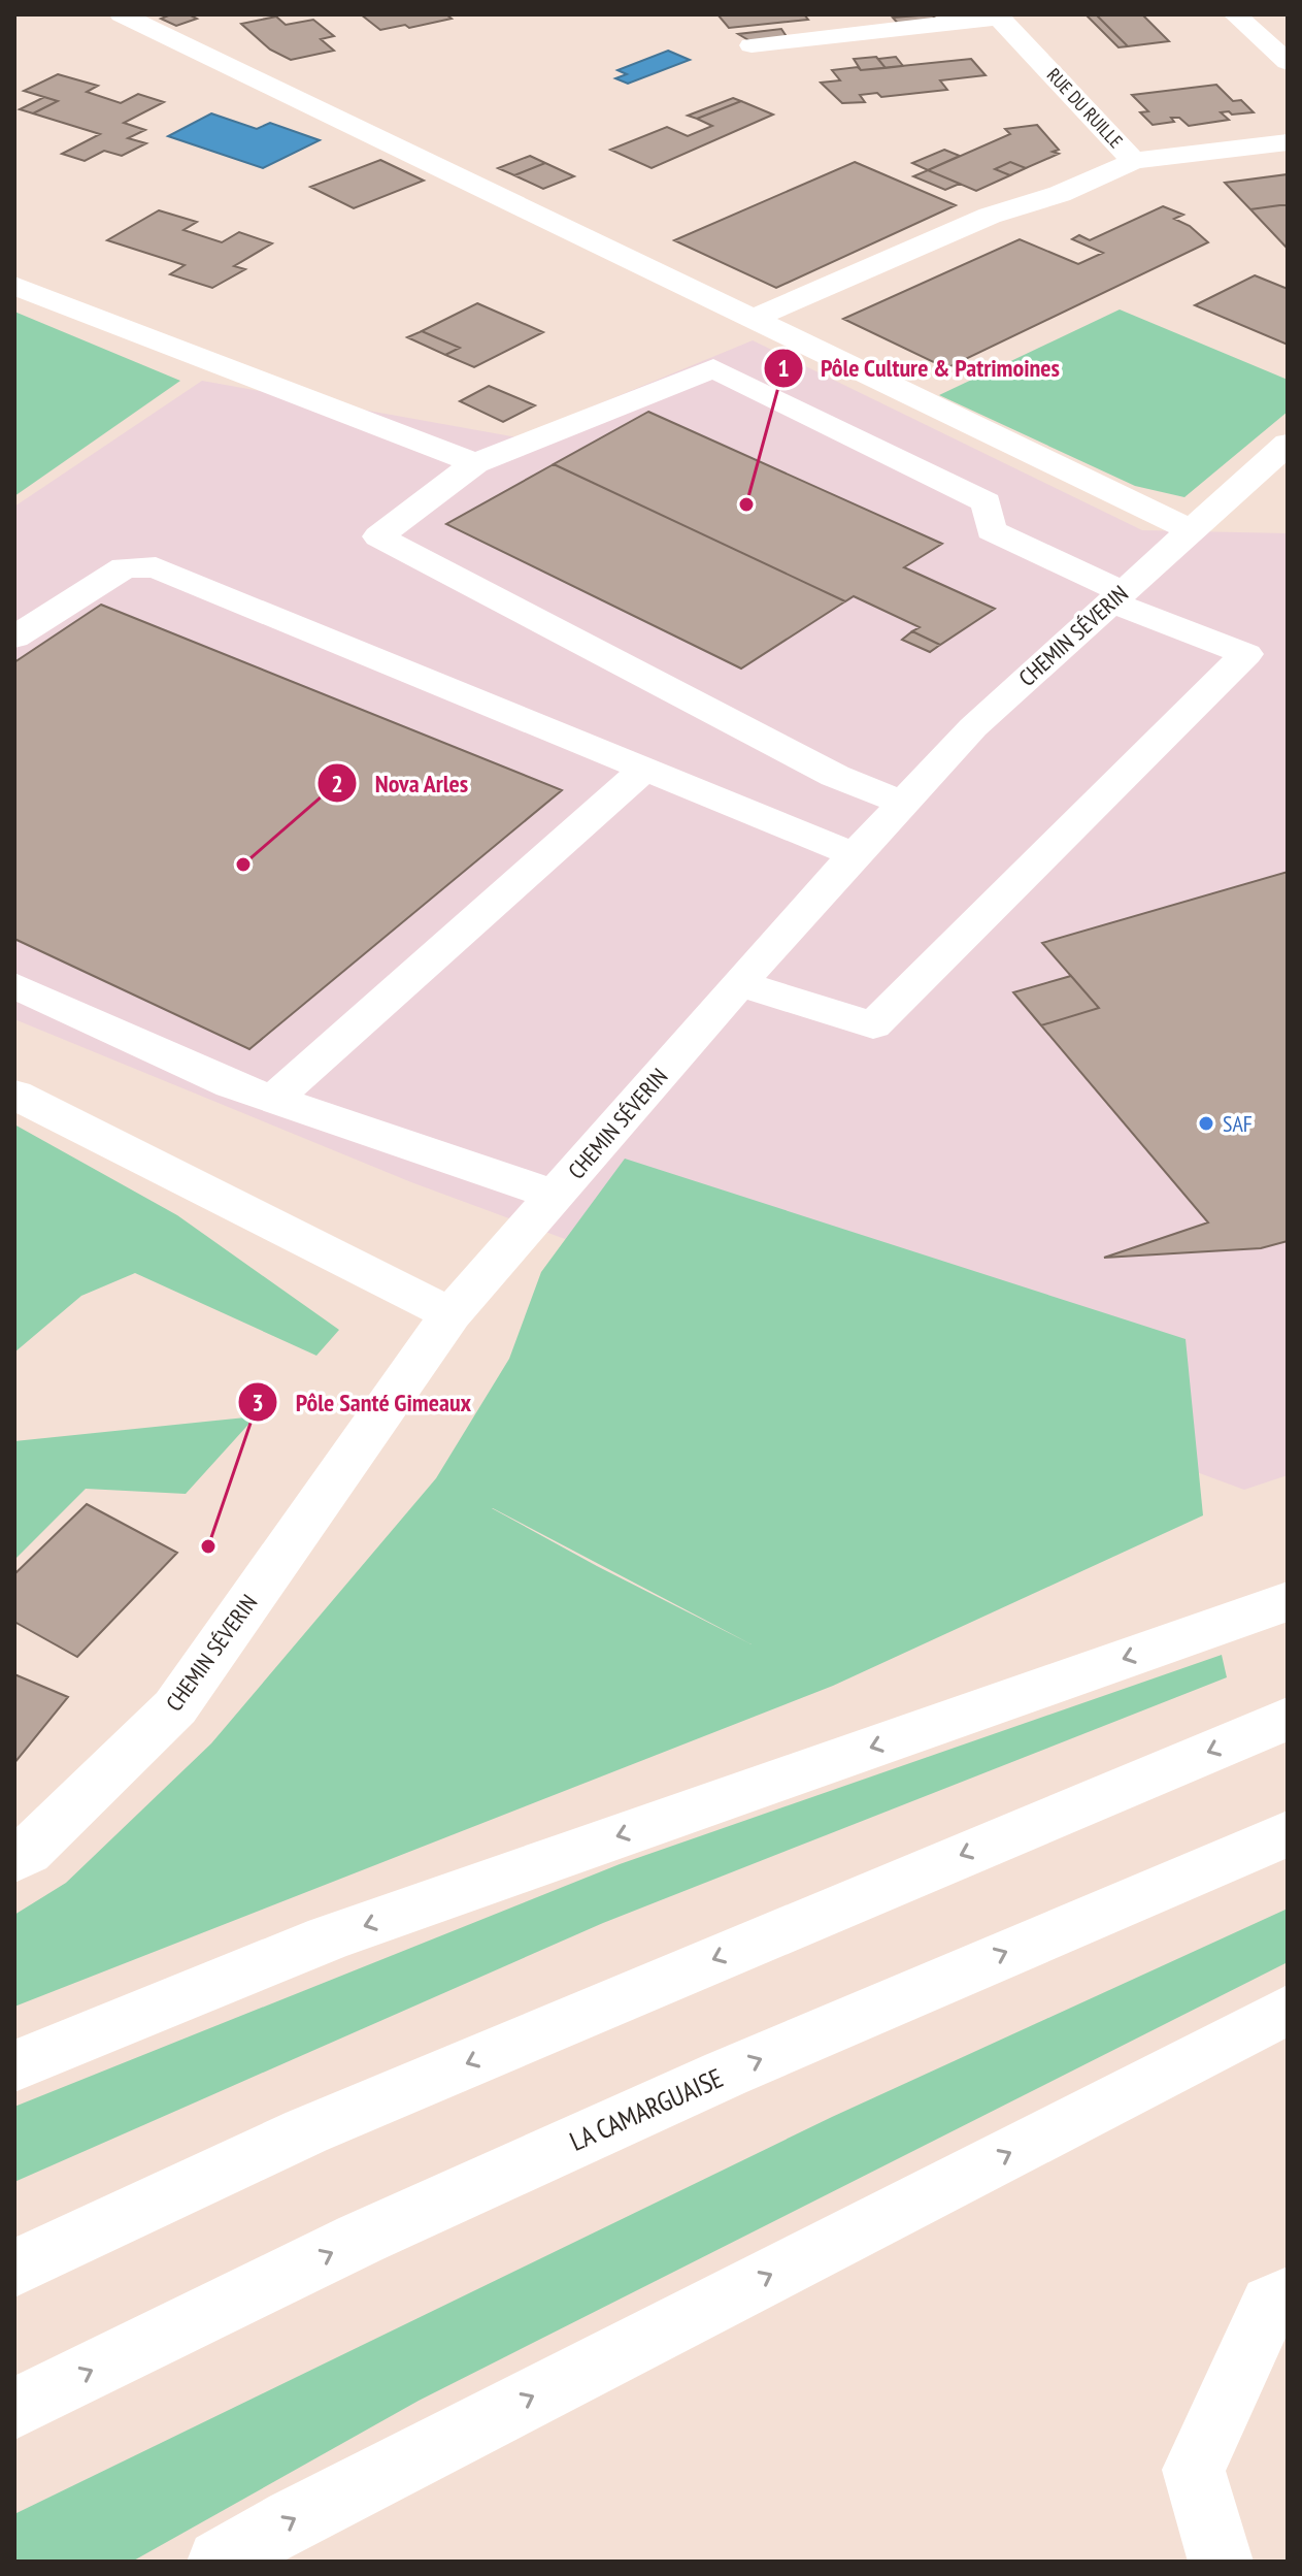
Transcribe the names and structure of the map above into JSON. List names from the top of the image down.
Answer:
{
  "streets": {
    "main road": ["RUE DU RUILLE", "CHEMIN SÉVERIN", "LA CAMARGUAISE"]
  },
  "places": [
    "Pôle Culture & Patrimoines",
    "Nova Arles",
    "SAF",
    "Pôle Santé Gimeaux"
  ]
}
